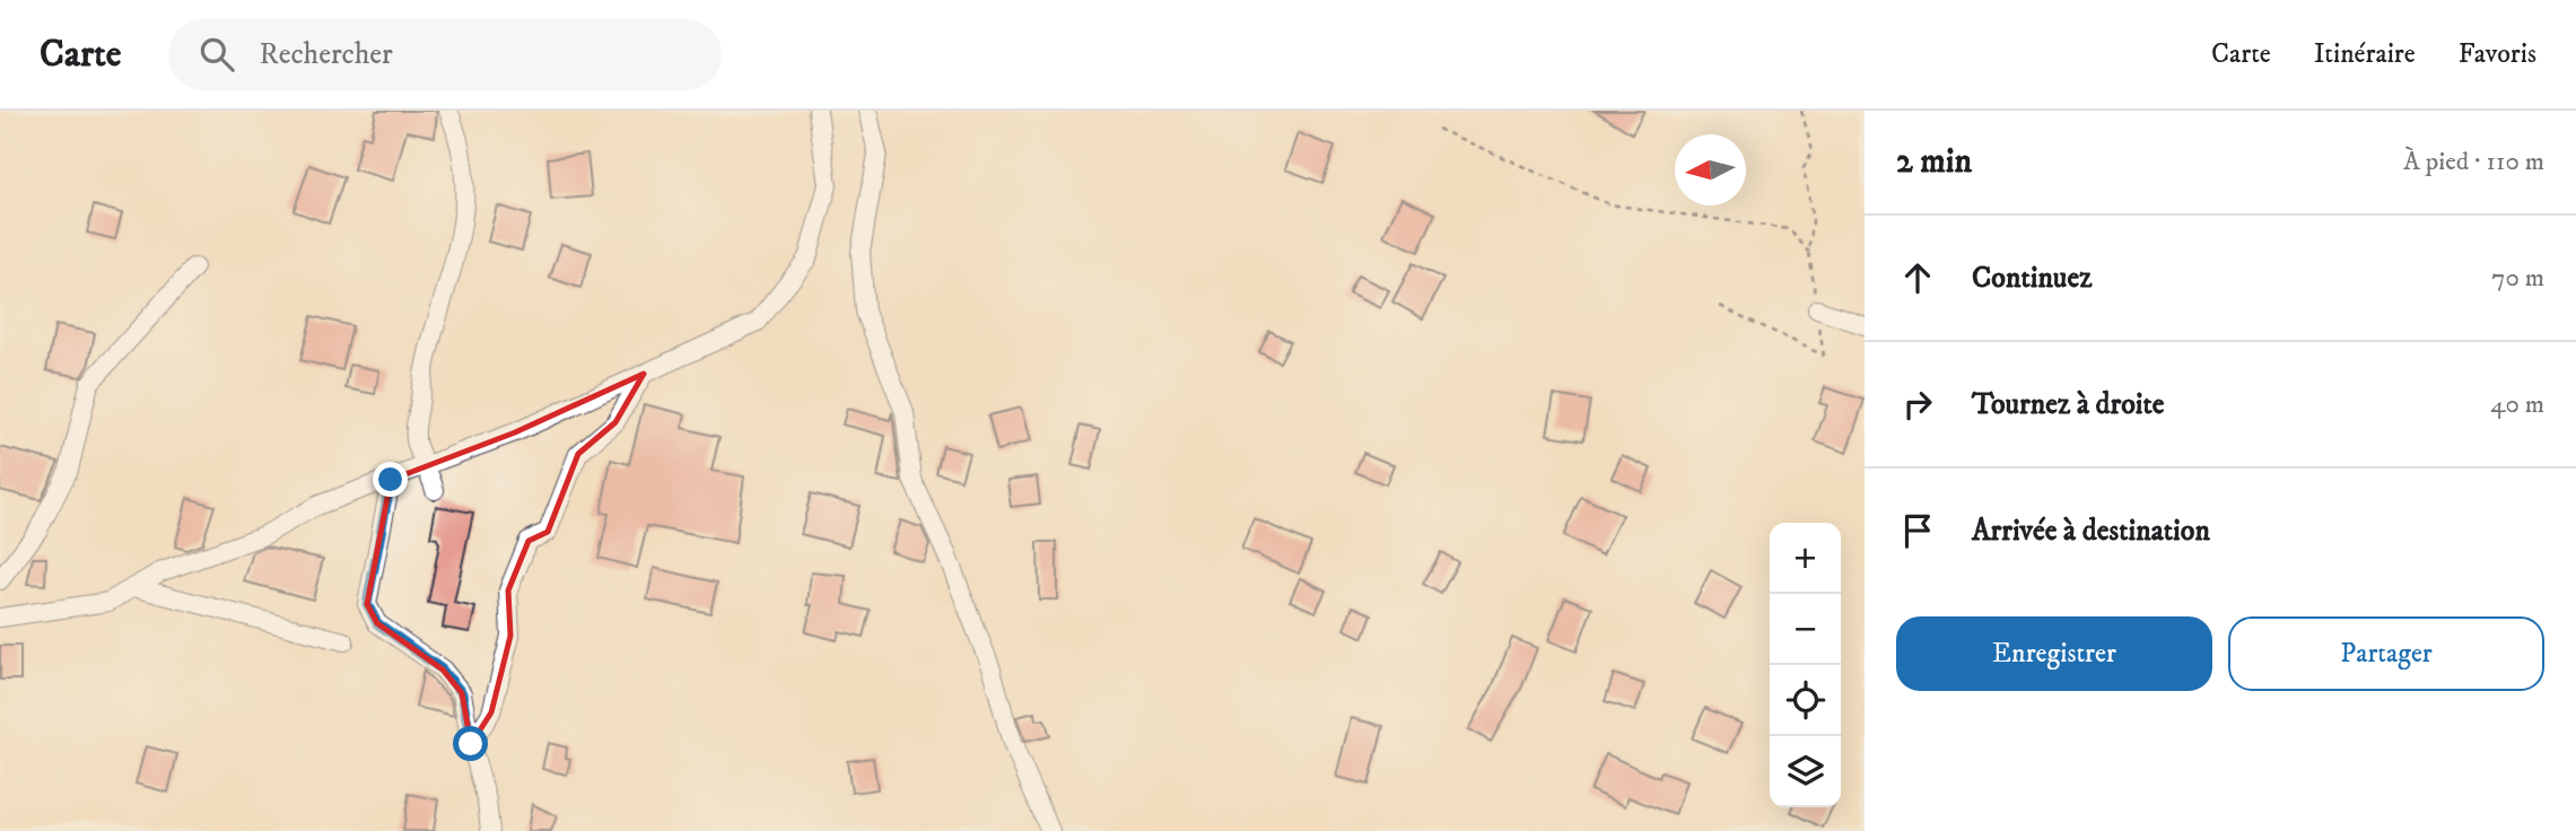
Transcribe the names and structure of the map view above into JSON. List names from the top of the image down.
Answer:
{
  "north": "left",
  "page": {
    "header": "Carte",
    "search": "Rechercher",
    "nav": ["Carte", "Itinéraire", "Favoris"],
    "heading": ["2 min", "À pied · 110 m"],
    "list": [
      ["Continuez", "70 m"],
      ["Tournez à droite", "40 m"],
      "Arrivée à destination"
    ],
    "map_buttons": ["+", "−"],
    "buttons": ["Enregistrer", "Partager"]
  }
}
